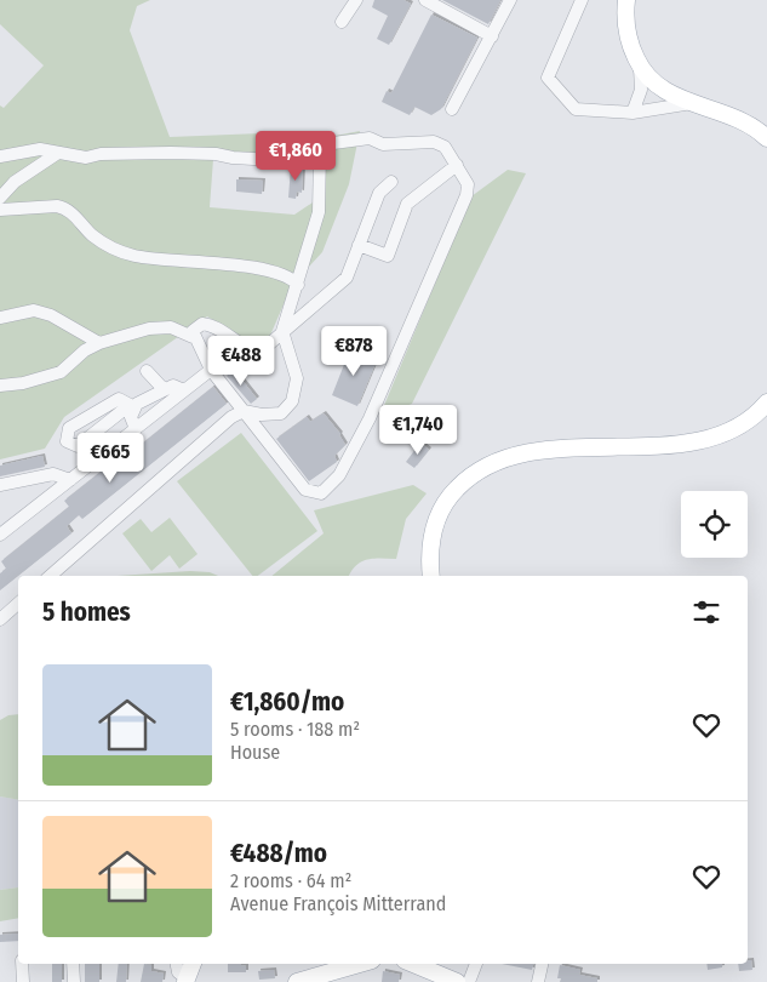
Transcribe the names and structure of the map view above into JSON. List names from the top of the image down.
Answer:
{
  "page": {
    "price": [
      "€1,860",
      "€878",
      "€488",
      "€1,740",
      "€665"
    ],
    "heading": "5 homes",
    "list": [
      {
        "name": "€1,860/mo",
        "note": "5 rooms · 188 m² · House"
      },
      {
        "name": "€488/mo",
        "note": "2 rooms · 64 m² · Avenue François Mitterrand"
      }
    ]
  }
}
